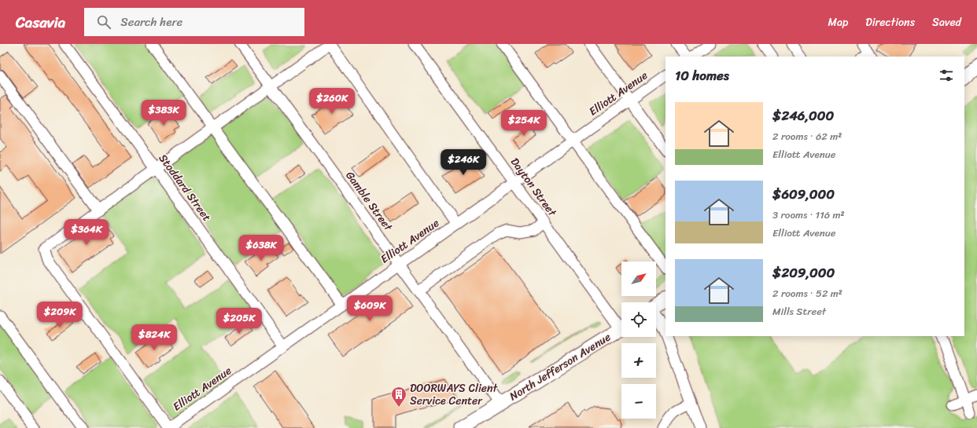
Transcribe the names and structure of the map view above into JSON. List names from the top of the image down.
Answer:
{
  "streets": {
    "main road": ["North Jefferson Avenue"],
    "street": [
      "Elliott Avenue",
      "Dayton Street",
      "Stoddard Street",
      "Gamble Street"
    ]
  },
  "crossings": [
    ["Elliott Avenue", "Dayton Street"],
    ["Elliott Avenue", "Stoddard Street"],
    ["Elliott Avenue", "Gamble Street"],
    ["Gamble Street", "North Jefferson Avenue"]
  ],
  "places": {
    "building": ["DOORWAYS Client Service Center"]
  },
  "north": "top right",
  "page": {
    "header": "Casavia",
    "search": "Search here",
    "nav": ["Map", "Directions", "Saved"],
    "heading": "10 homes",
    "price": [
      "$260K",
      "$383K",
      "$254K",
      "$246K",
      "$364K",
      "$638K",
      "$609K",
      "$209K",
      "$205K",
      "$824K"
    ],
    "list": [
      {
        "name": "$246,000",
        "note": "2 rooms · 62 m² · Elliott Avenue"
      },
      {
        "name": "$609,000",
        "note": "3 rooms · 116 m² · Elliott Avenue"
      },
      {
        "name": "$209,000",
        "note": "2 rooms · 52 m² · Mills Street"
      }
    ],
    "map_buttons": ["+", "−"]
  }
}
